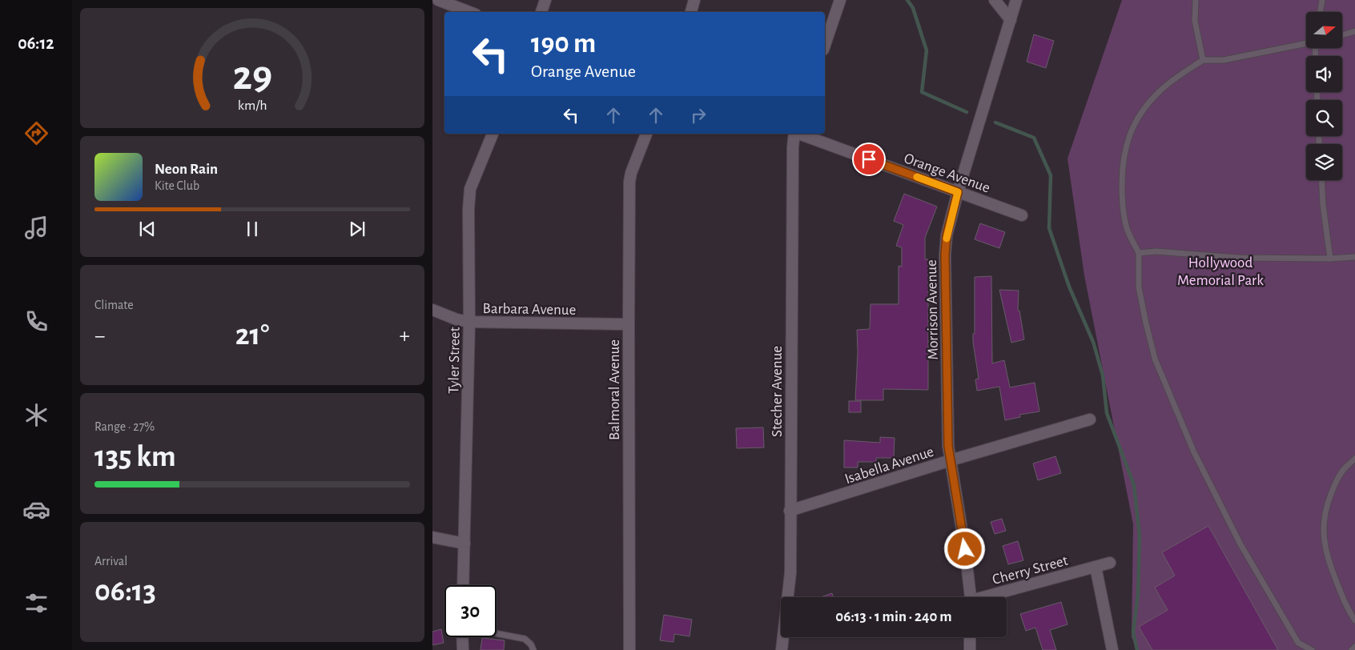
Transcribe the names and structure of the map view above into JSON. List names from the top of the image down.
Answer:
{
  "streets": {
    "street": [
      "Orange Avenue",
      "Barbara Avenue",
      "Morrison Avenue",
      "Tyler Street",
      "Balmoral Avenue",
      "Stecher Avenue",
      "Isabella Avenue",
      "Cherry Street"
    ]
  },
  "crossings": [
    ["Orange Avenue", "Morrison Avenue"],
    ["Barbara Avenue", "Tyler Street"],
    ["Barbara Avenue", "Balmoral Avenue"],
    ["Morrison Avenue", "Isabella Avenue"],
    ["Stecher Avenue", "Isabella Avenue"]
  ],
  "parks": ["Hollywood Memorial Park"],
  "north": "right",
  "page": {
    "tabs": "06:12",
    "turn": ["190 m", "Orange Avenue"],
    "song": ["Neon Rain", "Kite Club"],
    "tile": [
      "Climate",
      ["Range · 27%", "135 km"],
      ["Arrival", "06:13"]
    ],
    "heat": ["−", "21°", "+"],
    "limit": "30",
    "trip": "06:13 · 1 min · 240 m",
    "gauge": ["29", "km/h"]
  }
}
